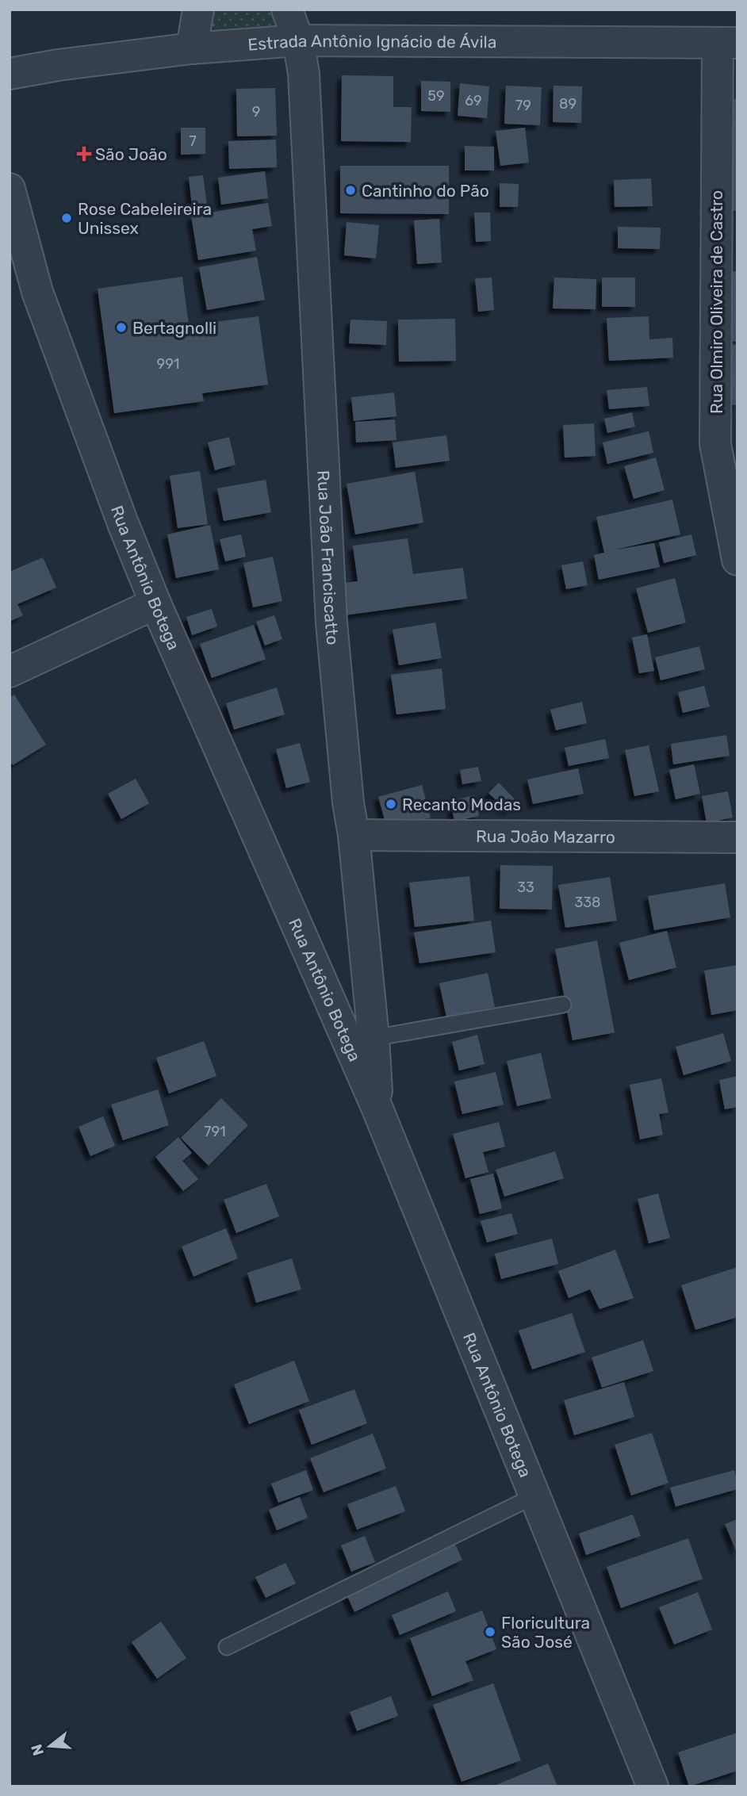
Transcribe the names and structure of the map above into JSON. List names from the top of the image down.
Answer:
{
  "streets": {
    "street": [
      "Estrada Antônio Ignácio de Ávila",
      "Rua Olmiro Oliveira de Castro",
      "Rua João Franciscatto",
      "Rua Antônio Botega",
      "Rua João Mazarro"
    ]
  },
  "crossings": [
    ["Estrada Antônio Ignácio de Ávila", "Rua Olmiro Oliveira de Castro"],
    ["Estrada Antônio Ignácio de Ávila", "Rua João Franciscatto"],
    ["Rua João Franciscatto", "Rua Antônio Botega"],
    ["Rua João Franciscatto", "Rua João Mazarro"]
  ],
  "places": {
    "health": ["São João"],
    "other": [
      "Cantinho do Pão",
      "Rose Cabeleireira Unissex",
      "Bertagnolli",
      "Recanto Modas",
      "Floricultura São José"
    ]
  },
  "house_numbers": [
    "59",
    "69",
    "89",
    "79",
    "9",
    "7",
    "991",
    "33",
    "338",
    "791"
  ],
  "north": "left"
}
